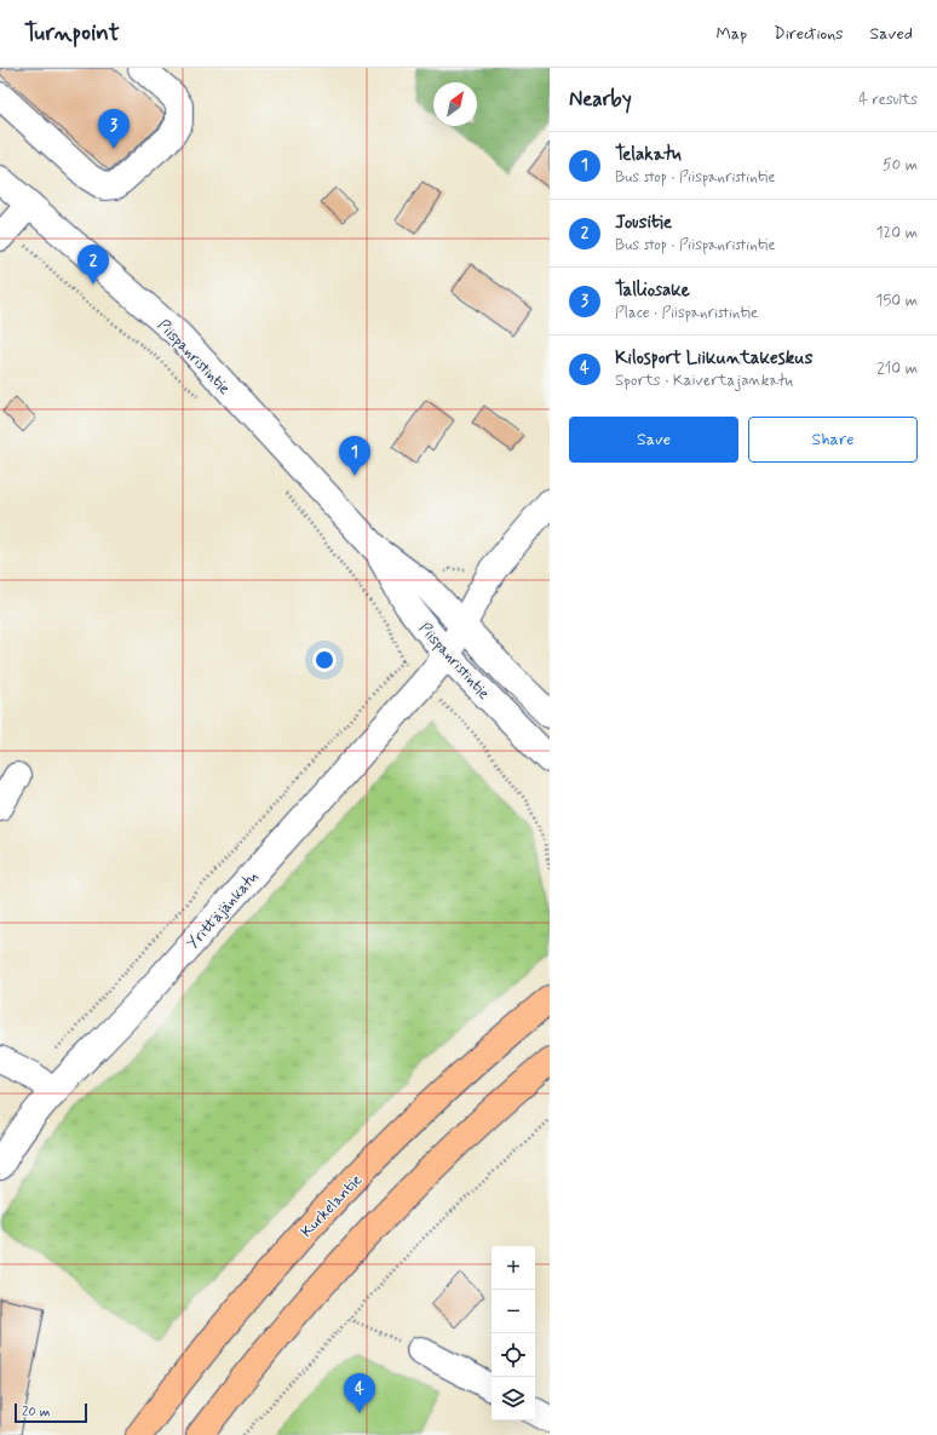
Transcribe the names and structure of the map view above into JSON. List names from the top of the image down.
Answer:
{
  "streets": {
    "main road": ["Kurkelantie"],
    "street": ["Piispanristintie", "Yrittäjänkatu"]
  },
  "crossings": [
    ["Piispanristintie", "Yrittäjänkatu"]
  ],
  "scale_bar": "20 m",
  "north": "top right",
  "page": {
    "header": "Turnpoint",
    "nav": ["Map", "Directions", "Saved"],
    "heading": ["Nearby", "4 results"],
    "pins": [
      "3",
      "2",
      "1",
      "4"
    ],
    "list": [
      {
        "mark": "1",
        "name": "Telakatu",
        "note": "Bus stop · Piispanristintie",
        "value": "50 m"
      },
      {
        "mark": "2",
        "name": "Jousitie",
        "note": "Bus stop · Piispanristintie",
        "value": "120 m"
      },
      {
        "mark": "3",
        "name": "Talliosake",
        "note": "Place · Piispanristintie",
        "value": "150 m"
      },
      {
        "mark": "4",
        "name": "Kilosport Liikuntakeskus",
        "note": "Sports · Kaivertajankatu",
        "value": "210 m"
      }
    ],
    "buttons": ["Save", "Share"],
    "map_buttons": ["+", "−"],
    "scale": "20 m"
  }
}
